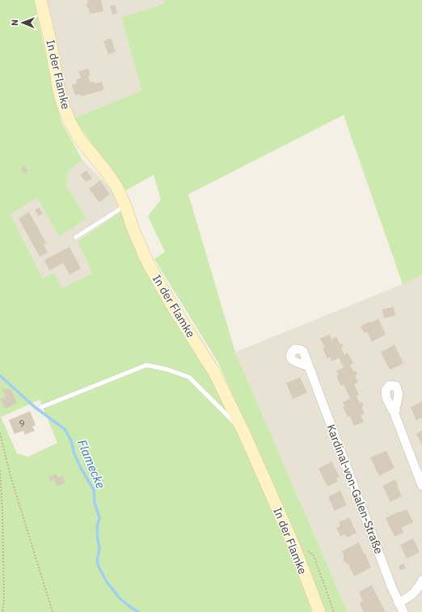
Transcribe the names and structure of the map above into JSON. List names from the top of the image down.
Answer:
{
  "streets": {
    "main road": ["In der Flamke"],
    "street": ["Kardinal-von-Galen-Straße"]
  },
  "water": ["Flamecke"],
  "house_numbers": ["9"],
  "north": "left"
}
